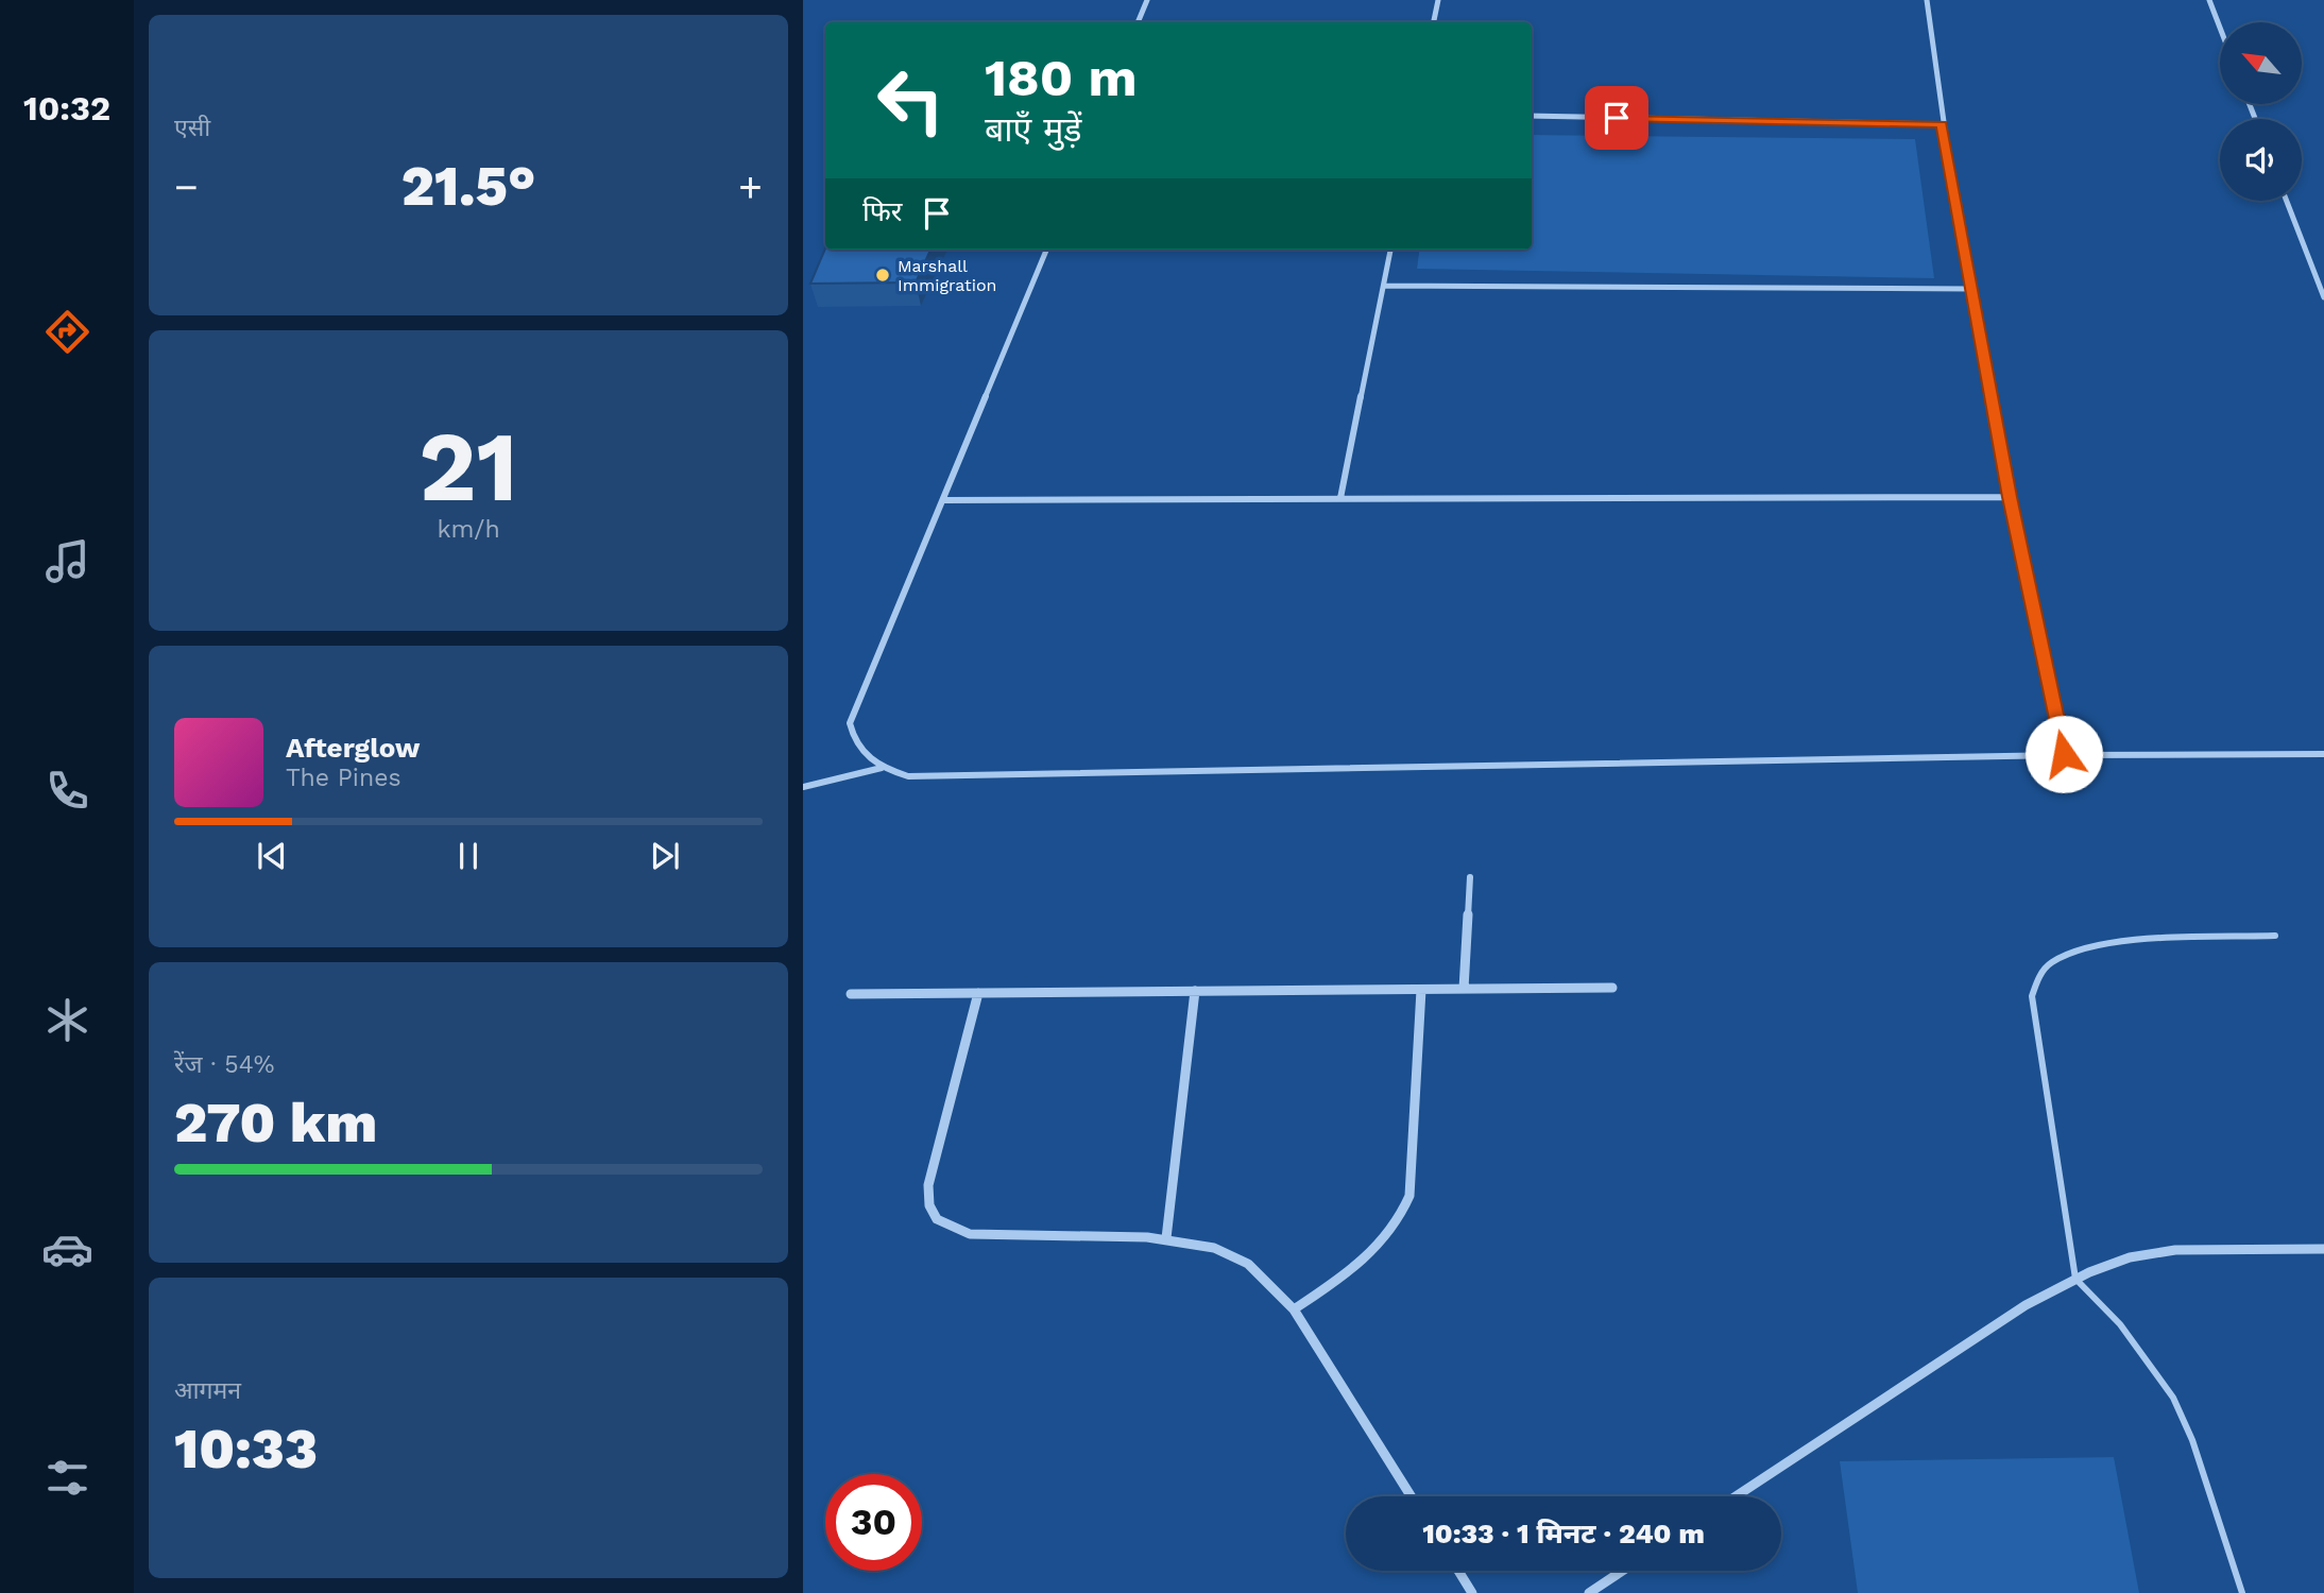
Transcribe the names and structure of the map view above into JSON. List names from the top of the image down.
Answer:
{
  "places": ["Marshall Immigration"],
  "north": "top left",
  "page": {
    "tabs": "10:32",
    "tile": [
      "एसी",
      ["21", "km/h"],
      ["रेंज · 54%", "270 km"],
      ["आगमन", "10:33"]
    ],
    "turn": ["180 m", "बाएँ मुड़ें"],
    "heat": ["−", "21.5°", "+"],
    "then": "फिर",
    "song": ["Afterglow", "The Pines"],
    "limit": "30",
    "trip": "10:33 · 1 मिनट · 240 m"
  }
}
